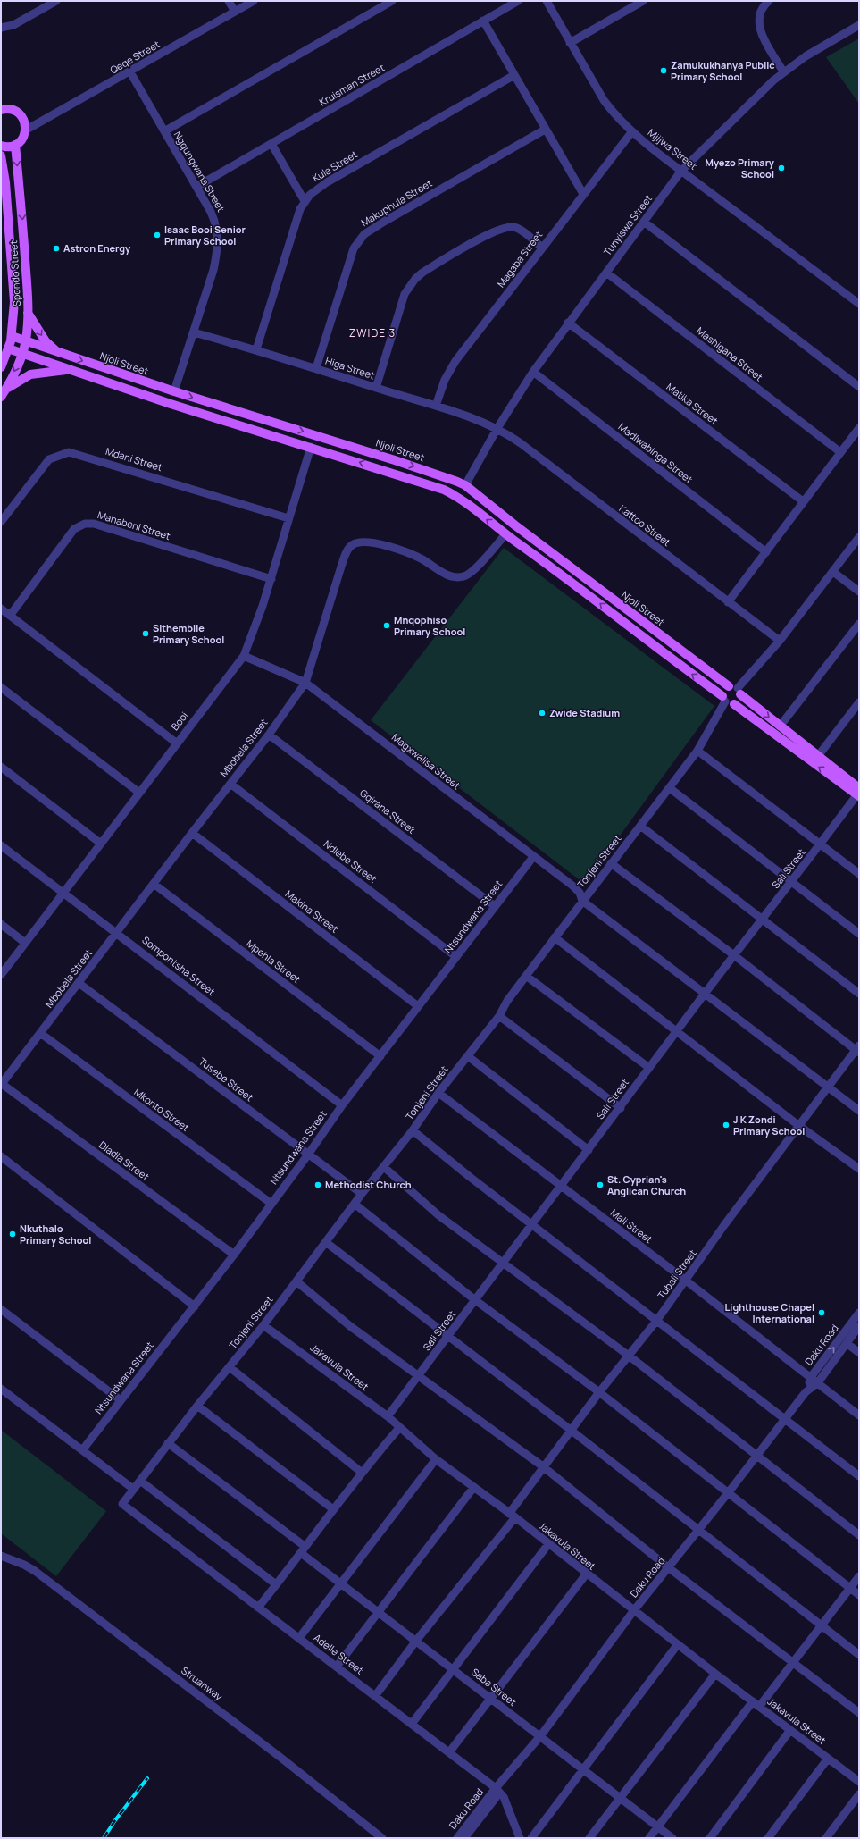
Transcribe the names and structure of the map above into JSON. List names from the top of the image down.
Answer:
{
  "streets": {
    "main road": ["Spondo Street", "Njoli Street"],
    "street": [
      "Qeqe Street",
      "Kruisman Street",
      "Mjijwa Street",
      "Kula Street",
      "Ngqungwana Street",
      "Makuphula Street",
      "Tunyiswa Street",
      "Magaba Street",
      "Mashigana Street",
      "Higa Street",
      "Matika Street",
      "Madlwabinga Street",
      "Mdani Street",
      "Mahabeni Street",
      "Kattoo Street",
      "Booi",
      "Mbobela Street",
      "Magxwalisa Street",
      "Gqirana Street",
      "Ndlebe Street",
      "Tonjeni Street",
      "Sali Street",
      "Makina Street",
      "Ntsundwana Street",
      "Mpehla Street",
      "Sompontsha Street",
      "Tusebe Street",
      "Mkonto Street",
      "Dladla Street",
      "Mali Street",
      "Tubali Street",
      "Daku Road",
      "Jakavula Street",
      "Adelle Street",
      "Struanway",
      "Saba Street"
    ]
  },
  "crossings": [
    ["Qeqe Street", "Ngqungwana Street"],
    ["Kruisman Street", "Ngqungwana Street"],
    ["Mjijwa Street", "Tunyiswa Street"],
    ["Mjijwa Street", "Magaba Street"],
    ["Kula Street", "Higa Street"],
    ["Ngqungwana Street", "Njoli Street"],
    ["Ngqungwana Street", "Higa Street"],
    ["Makuphula Street", "Higa Street"],
    ["Tunyiswa Street", "Mashigana Street"],
    ["Tunyiswa Street", "Njoli Street"],
    ["Tunyiswa Street", "Higa Street"],
    ["Tunyiswa Street", "Matika Street"],
    ["Tunyiswa Street", "Madlwabinga Street"],
    ["Tunyiswa Street", "Kattoo Street"],
    ["Magaba Street", "Higa Street"],
    ["Spondo Street", "Njoli Street"],
    ["Njoli Street", "Sali Street"],
    ["Higa Street", "Kattoo Street"],
    ["Mdani Street", "Booi"],
    ["Mahabeni Street", "Booi"],
    ["Booi", "Magxwalisa Street"],
    ["Booi", "Sompontsha Street"],
    ["Mbobela Street", "Magxwalisa Street"],
    ["Mbobela Street", "Gqirana Street"],
    ["Mbobela Street", "Ndlebe Street"],
    ["Mbobela Street", "Makina Street"],
    ["Mbobela Street", "Mpehla Street"],
    ["Mbobela Street", "Sompontsha Street"],
    ["Mbobela Street", "Tusebe Street"],
    ["Mbobela Street", "Mkonto Street"],
    ["Mbobela Street", "Dladla Street"],
    ["Magxwalisa Street", "Tonjeni Street"],
    ["Magxwalisa Street", "Ntsundwana Street"],
    ["Gqirana Street", "Ntsundwana Street"],
    ["Ndlebe Street", "Ntsundwana Street"],
    ["Tonjeni Street", "Tusebe Street"],
    ["Tonjeni Street", "Mali Street"],
    ["Tonjeni Street", "Jakavula Street"],
    ["Tonjeni Street", "Adelle Street"],
    ["Tonjeni Street", "Saba Street"],
    ["Sali Street", "Mali Street"],
    ["Sali Street", "Jakavula Street"],
    ["Makina Street", "Ntsundwana Street"],
    ["Ntsundwana Street", "Mpehla Street"],
    ["Ntsundwana Street", "Sompontsha Street"],
    ["Ntsundwana Street", "Tusebe Street"],
    ["Ntsundwana Street", "Mkonto Street"],
    ["Ntsundwana Street", "Dladla Street"],
    ["Mali Street", "Tubali Street"],
    ["Mali Street", "Daku Road"],
    ["Tubali Street", "Jakavula Street"],
    ["Tubali Street", "Adelle Street"],
    ["Tubali Street", "Saba Street"],
    ["Daku Road", "Jakavula Street"],
    ["Daku Road", "Adelle Street"],
    ["Daku Road", "Saba Street"]
  ],
  "districts": ["ZWIDE 3"],
  "places": [
    "Zamukukhanya Public Primary School",
    "Myezo Primary School",
    "Isaac Booi Senior Primary School",
    "Astron Energy",
    "Mnqophiso Primary School",
    "Sithembile Primary School",
    "Zwide Stadium",
    "J K Zondi Primary School",
    "Methodist Church",
    "St. Cyprian's Anglican Church",
    "Nkuthalo Primary School",
    "Lighthouse Chapel International"
  ]
}
